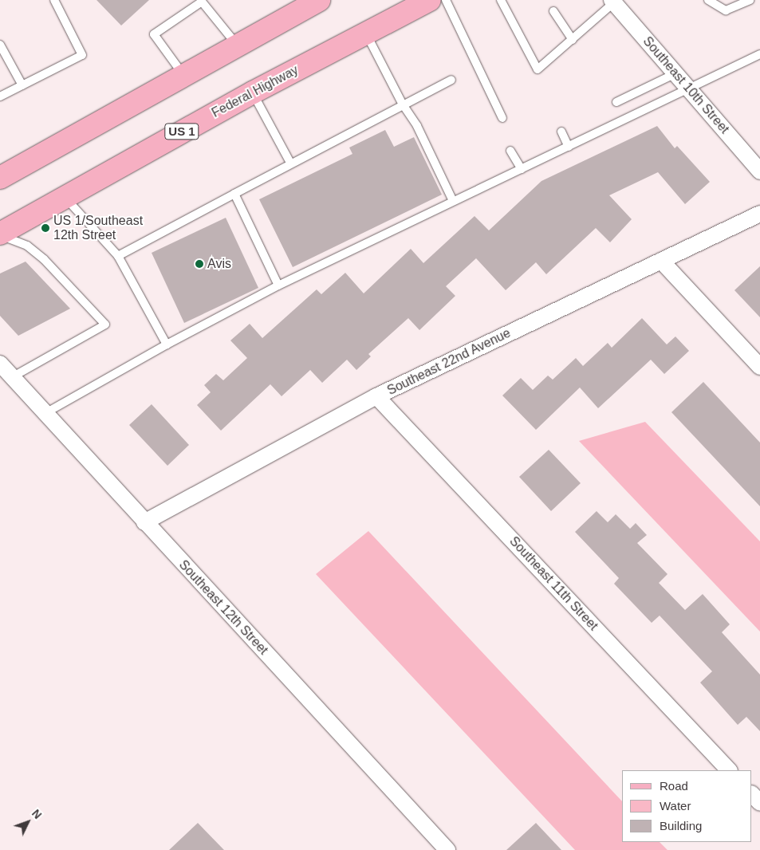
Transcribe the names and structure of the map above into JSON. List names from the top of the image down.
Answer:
{
  "streets": {
    "main road": ["Federal Highway", "US 1"],
    "street": [
      "Southeast 10th Street",
      "Southeast 22nd Avenue",
      "Southeast 11th Street",
      "Southeast 12th Street"
    ]
  },
  "crossings": [
    ["Southeast 22nd Avenue", "Southeast 11th Street"],
    ["Southeast 22nd Avenue", "Southeast 12th Street"]
  ],
  "places": ["US 1/Southeast 12th Street", "Avis"],
  "legend": ["Road", "Water", "Building"],
  "north": "top right"
}
